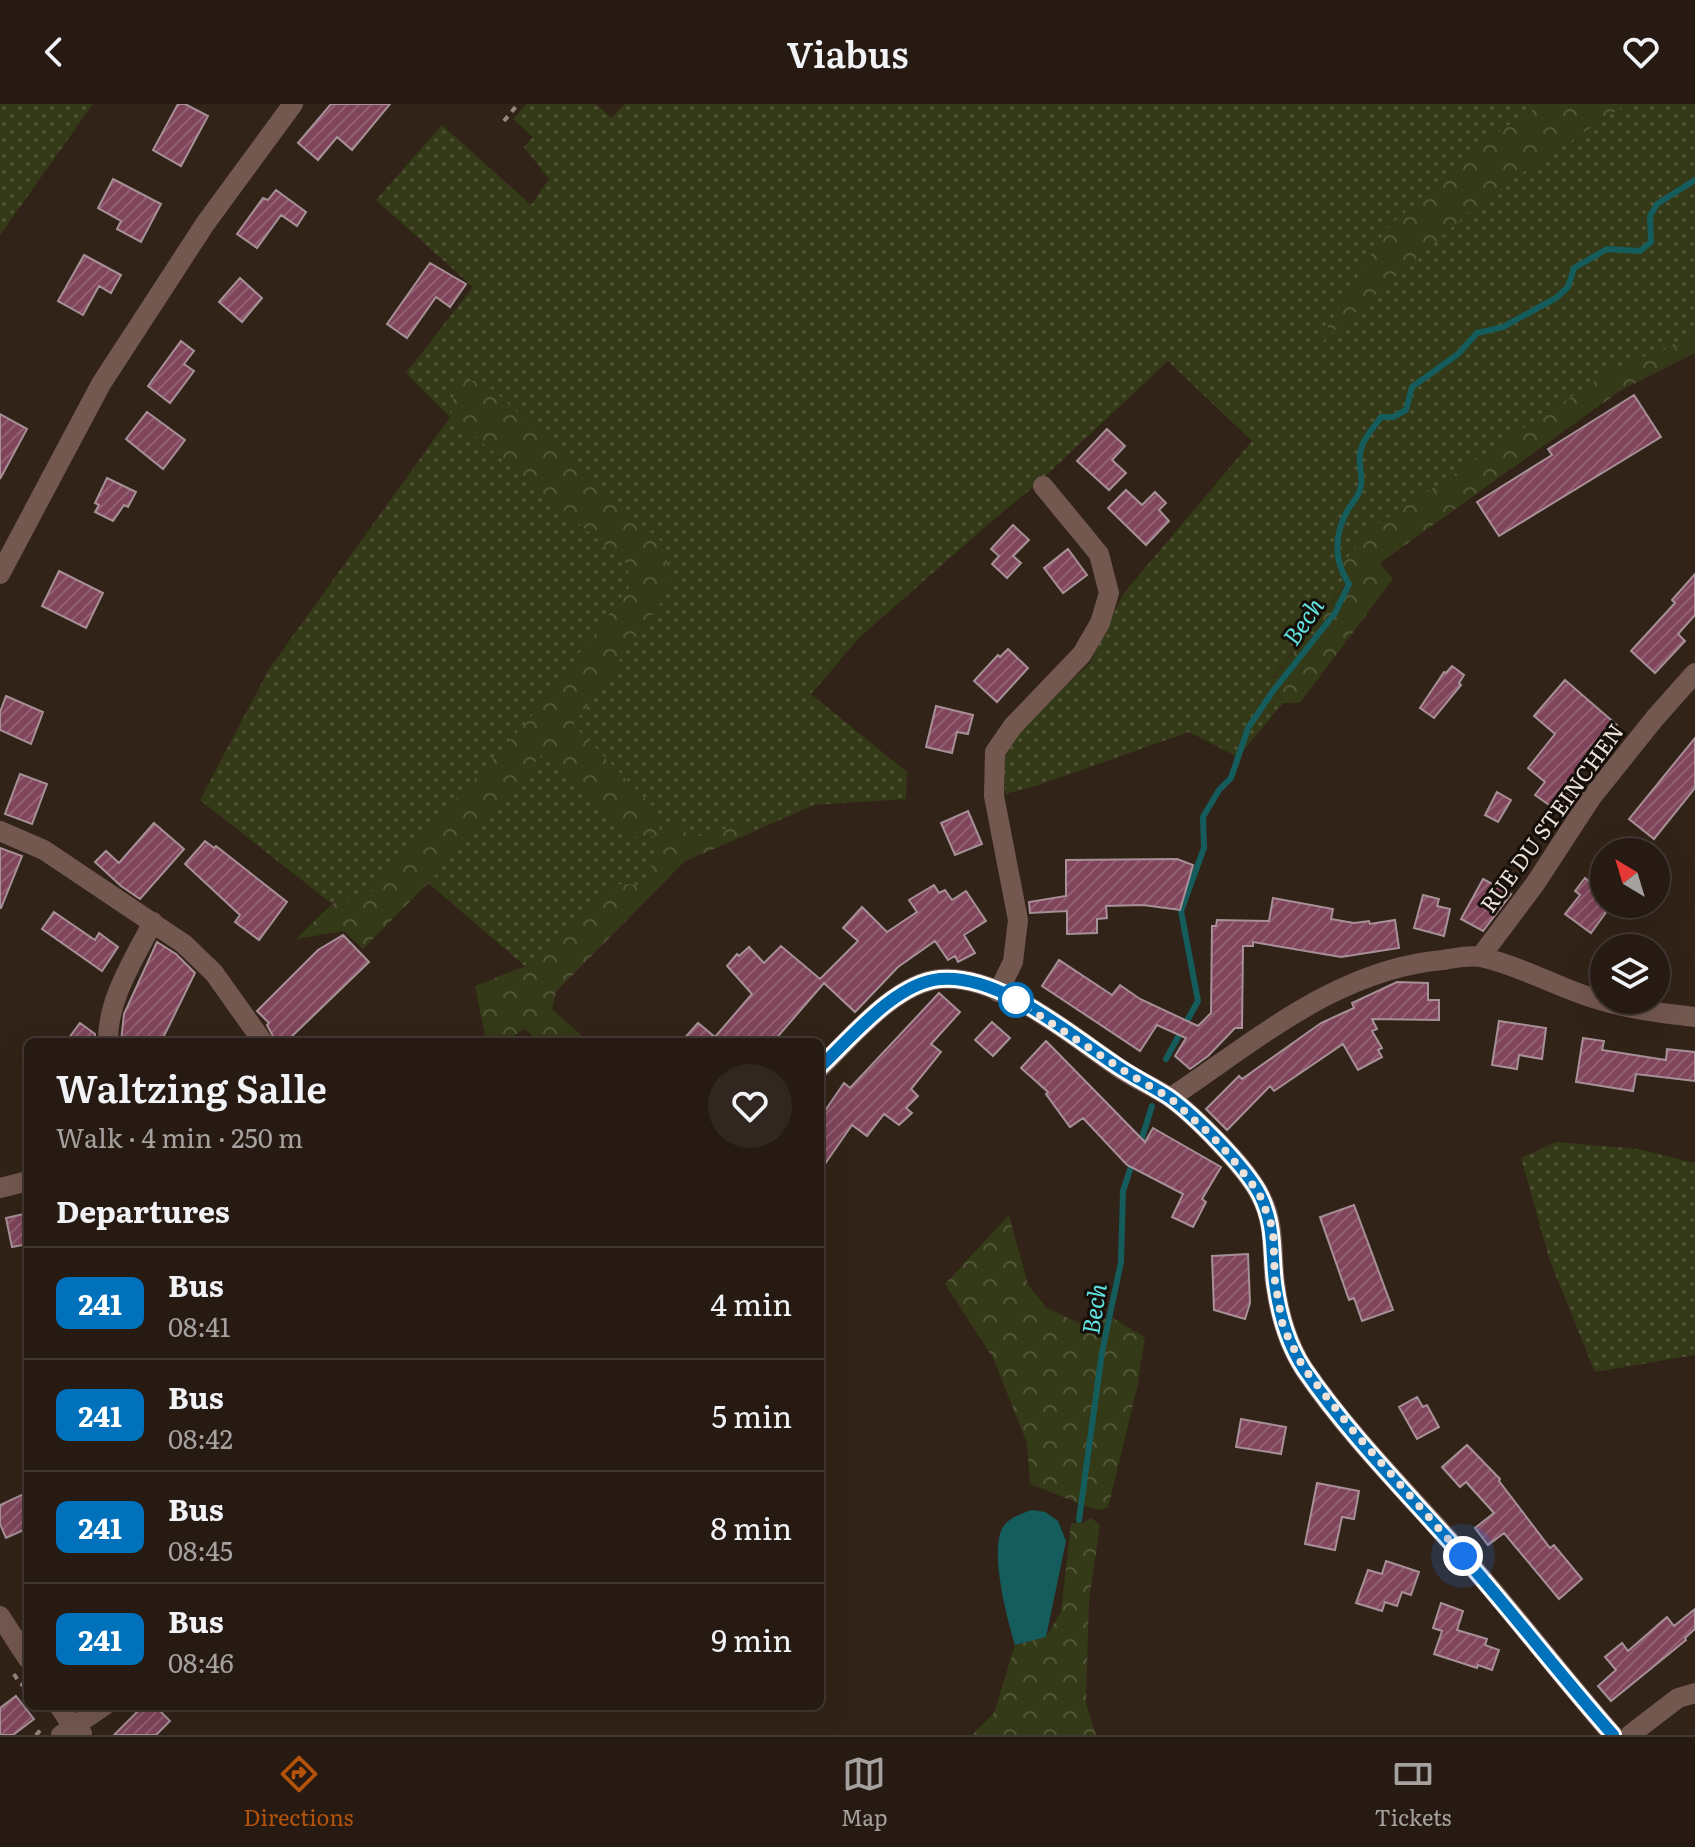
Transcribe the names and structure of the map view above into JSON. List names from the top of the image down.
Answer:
{
  "streets": {
    "street": ["RUE DU STEINCHEN"]
  },
  "water": ["Bech"],
  "lines": ["bus line 241"],
  "north": "top left",
  "page": {
    "header": "Viabus",
    "heading": [
      ["Waltzing Salle", "Walk · 4 min · 250 m"],
      "Departures"
    ],
    "list": [
      {
        "mark": "241",
        "name": "Bus",
        "note": "08:41",
        "value": "4 min"
      },
      {
        "mark": "241",
        "name": "Bus",
        "note": "08:42",
        "value": "5 min"
      },
      {
        "mark": "241",
        "name": "Bus",
        "note": "08:45",
        "value": "8 min"
      },
      {
        "mark": "241",
        "name": "Bus",
        "note": "08:46",
        "value": "9 min"
      }
    ],
    "tabs": ["Directions", "Map", "Tickets"]
  }
}
